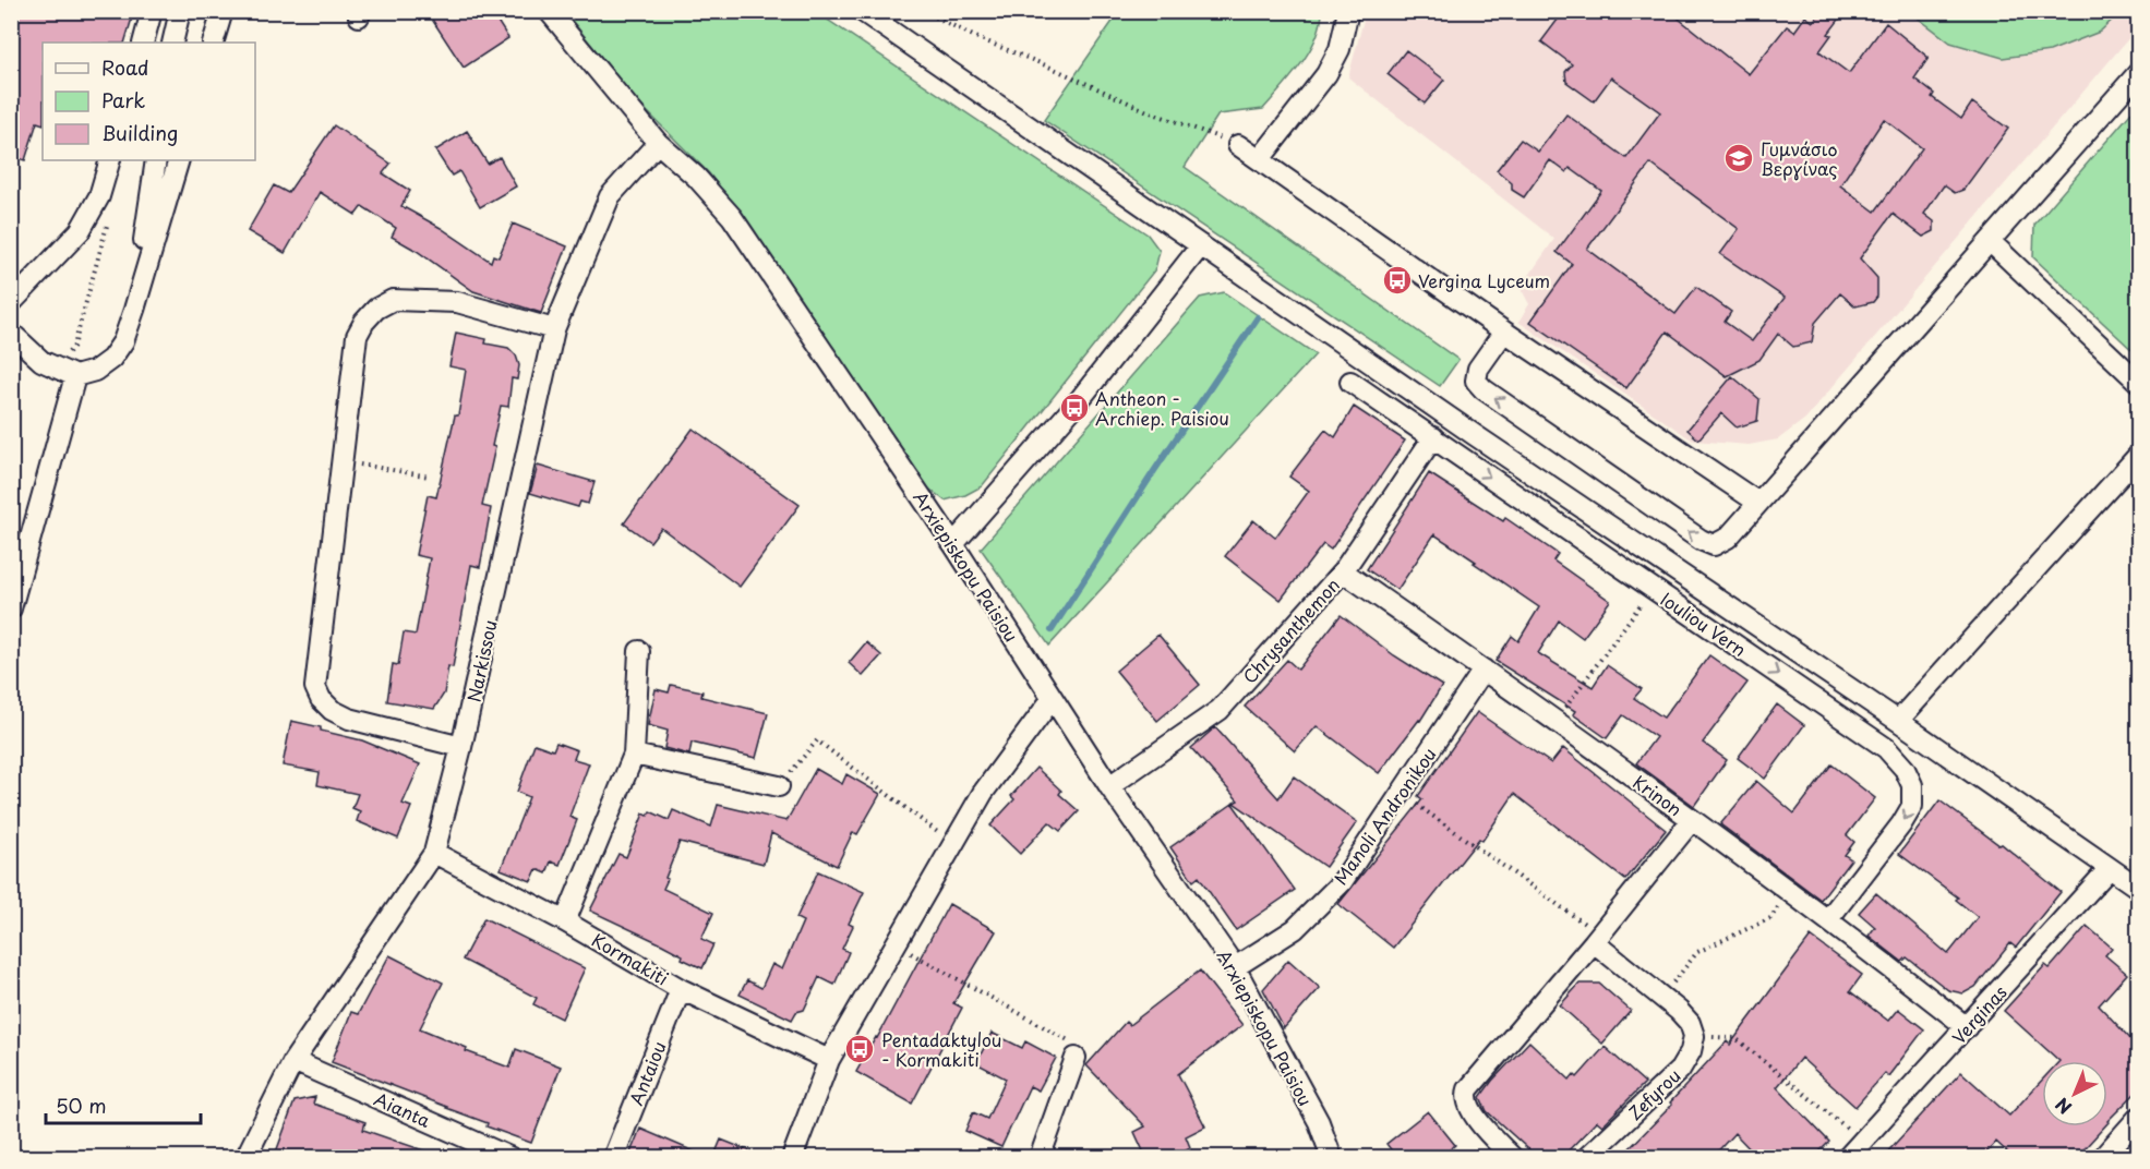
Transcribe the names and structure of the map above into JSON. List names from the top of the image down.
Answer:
{
  "streets": {
    "street": [
      "Arxiepiskopu Paisiou",
      "Iouliou Vern",
      "Chrysanthemon",
      "Narkissou",
      "Krinon",
      "Manoli Andronikou",
      "Kormakiti",
      "Verginas",
      "Antaiou",
      "Zefyrou",
      "Aianta"
    ]
  },
  "crossings": [
    ["Arxiepiskopu Paisiou", "Chrysanthemon"],
    ["Arxiepiskopu Paisiou", "Narkissou"],
    ["Arxiepiskopu Paisiou", "Manoli Andronikou"],
    ["Iouliou Vern", "Chrysanthemon"],
    ["Iouliou Vern", "Krinon"],
    ["Chrysanthemon", "Krinon"],
    ["Narkissou", "Kormakiti"],
    ["Narkissou", "Aianta"],
    ["Krinon", "Manoli Andronikou"],
    ["Krinon", "Verginas"],
    ["Kormakiti", "Antaiou"]
  ],
  "places": {
    "school or university": ["Γυμνάσιο Βεργίνας"],
    "bus stop": ["Vergina Lyceum", "Antheon - Archiep. Paisiou", "Pentadaktylou - Kormakiti"]
  },
  "legend": ["Road", "Park", "Building"],
  "scale_bar": "50 m",
  "north": "bottom left"
}
